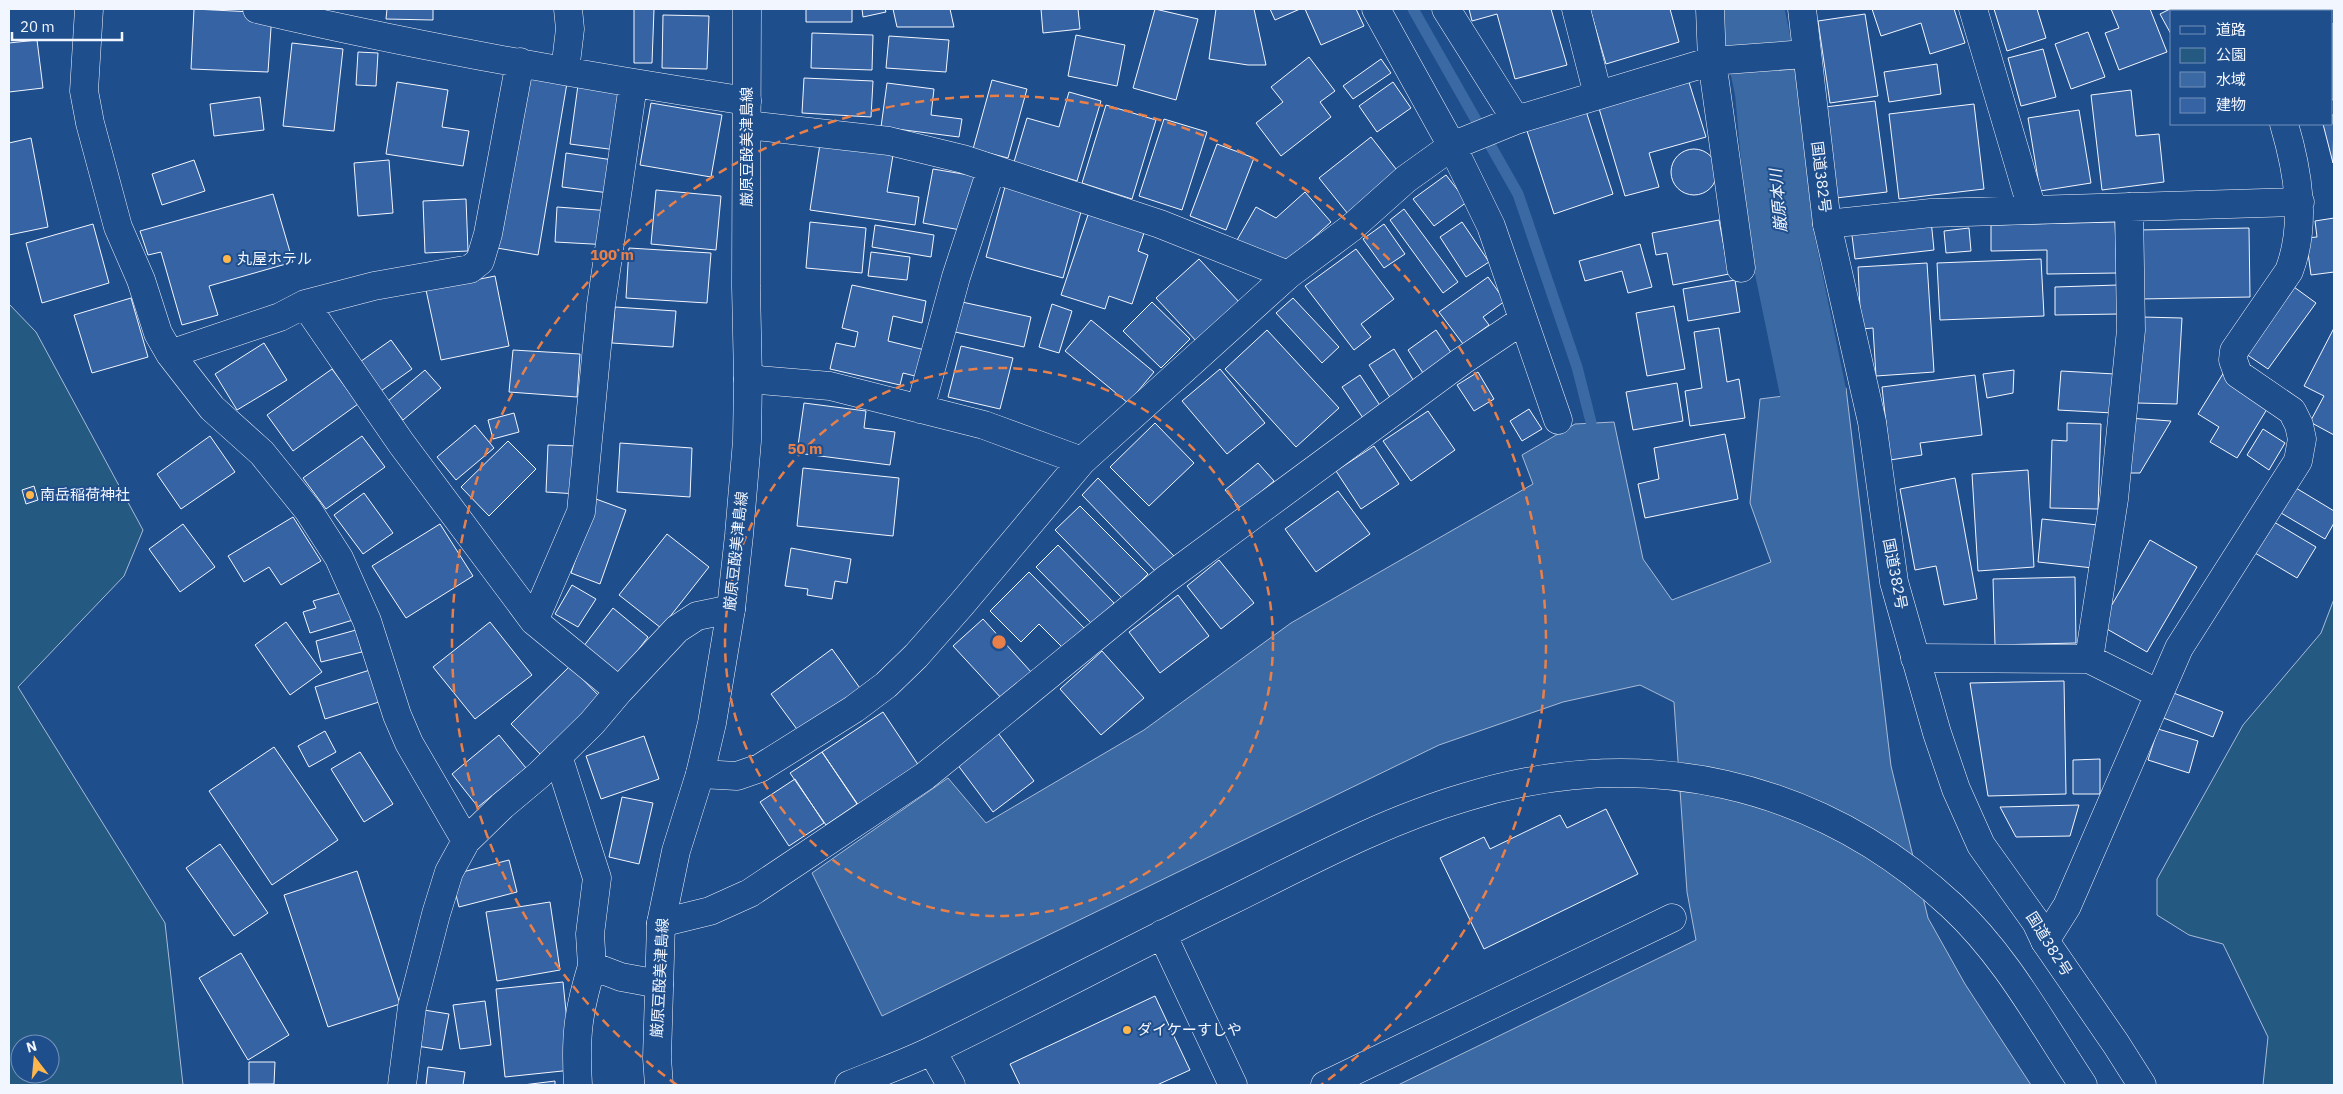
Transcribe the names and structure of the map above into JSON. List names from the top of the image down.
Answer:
{
  "streets": {
    "main road": ["厳原豆酘美津島線", "国道382号"]
  },
  "water": ["厳原本川"],
  "places": ["丸屋ホテル", "南岳稲荷神社", "ダイケーすしや"],
  "legend": [
    "道路",
    "公園",
    "水域",
    "建物"
  ],
  "scale_bar": "20 m",
  "north": "top",
  "rings": ["100 m", "50 m"]
}
